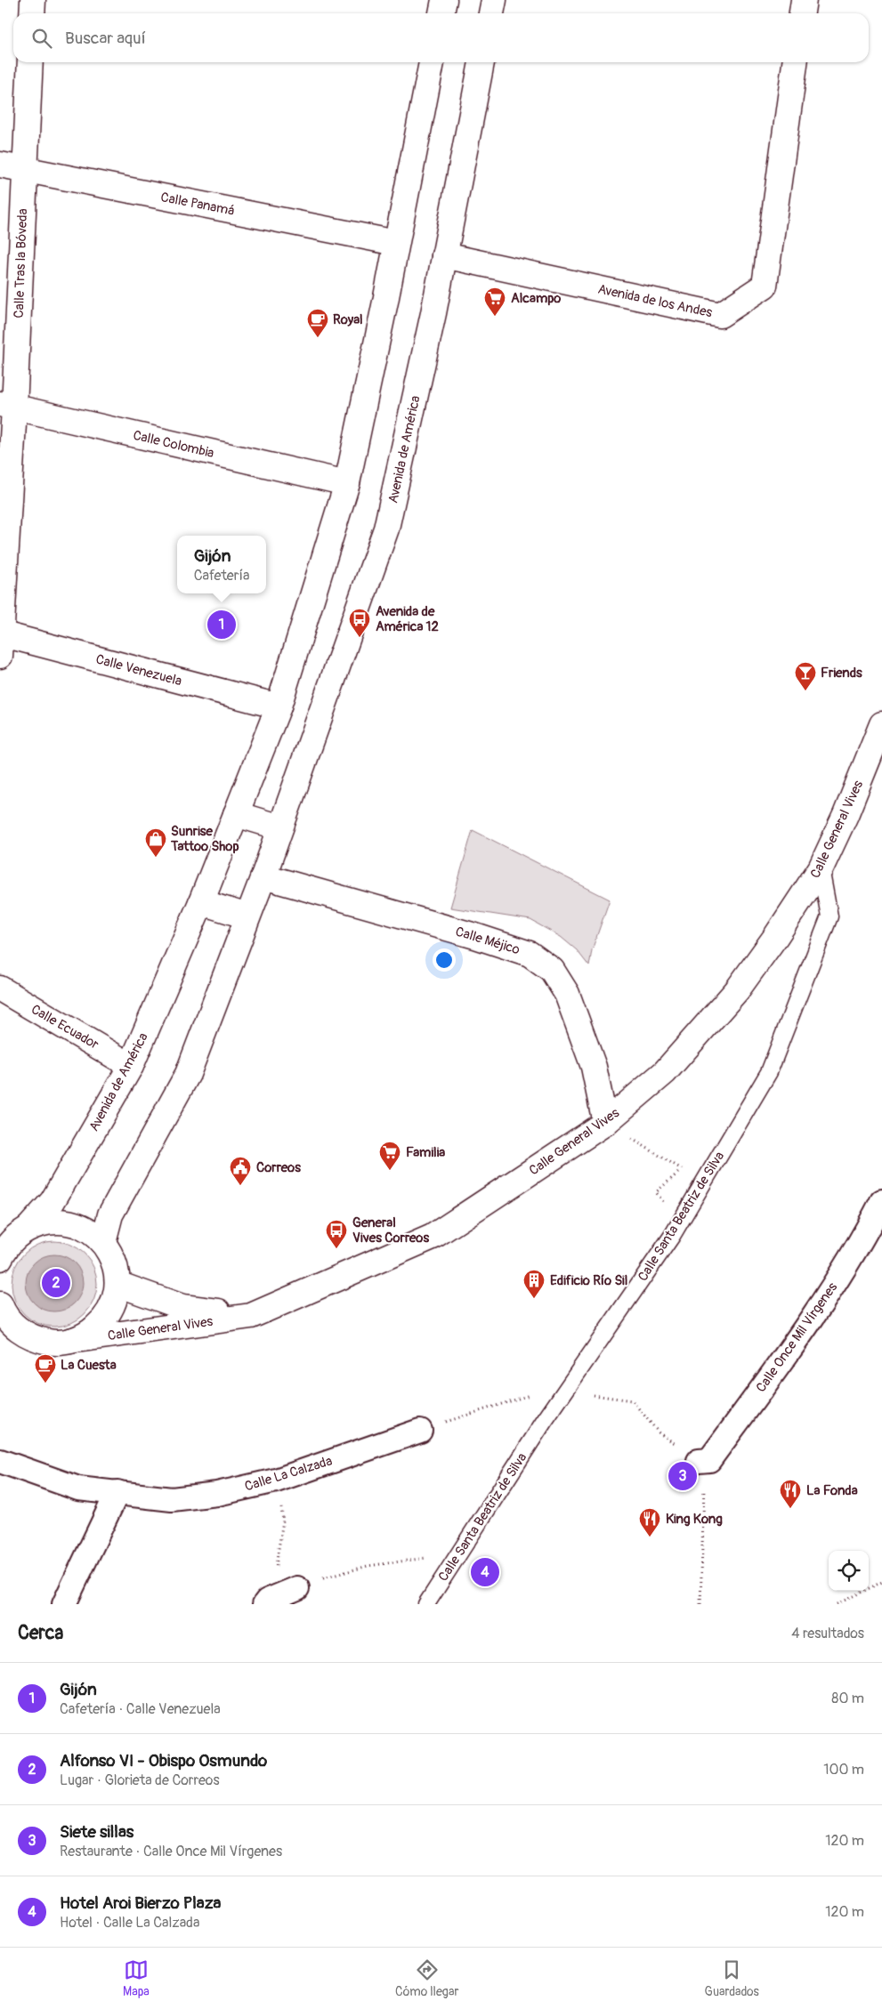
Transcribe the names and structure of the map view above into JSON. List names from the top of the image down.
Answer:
{
  "streets": {
    "street": [
      "Calle Panamá",
      "Calle Tras la Bóveda",
      "Avenida de los Andes",
      "Calle Colombia",
      "Avenida de América",
      "Calle Venezuela",
      "Calle General Vives",
      "Calle Méjico",
      "Calle Ecuador",
      "Calle Once Mil Vírgenes",
      "Calle La Calzada"
    ],
    "lane": ["Calle Santa Beatriz de Silva"]
  },
  "crossings": [
    ["Calle Panamá", "Calle Tras la Bóveda"],
    ["Calle Panamá", "Avenida de América"],
    ["Calle Tras la Bóveda", "Calle Colombia"],
    ["Calle Tras la Bóveda", "Calle Venezuela"],
    ["Avenida de los Andes", "Avenida de América"],
    ["Calle Colombia", "Avenida de América"],
    ["Avenida de América", "Calle Venezuela"],
    ["Avenida de América", "Calle Méjico"],
    ["Avenida de América", "Calle Ecuador"],
    ["Calle General Vives", "Calle Méjico"],
    ["Calle General Vives", "Calle Santa Beatriz de Silva"]
  ],
  "places": {
    "supermarket": ["Alcampo", "Familia"],
    "cafe": ["Royal", "La Cuesta"],
    "bus stop": ["Avenida de América 12", "General Vives Correos"],
    "bar": ["Friends"],
    "shop": ["Sunrise Tattoo Shop"],
    "public building": ["Correos"],
    "building": ["Edificio Río Sil"],
    "restaurant": ["La Fonda", "King Kong"]
  },
  "page": {
    "search": "Buscar aquí",
    "popup": ["Gijón", "Cafetería"],
    "pins": [
      "1",
      "2",
      "3",
      "4"
    ],
    "heading": ["Cerca", "4 resultados"],
    "list": [
      {
        "mark": "1",
        "name": "Gijón",
        "note": "Cafetería · Calle Venezuela",
        "value": "80 m"
      },
      {
        "mark": "2",
        "name": "Alfonso VI - Obispo Osmundo",
        "note": "Lugar · Glorieta de Correos",
        "value": "100 m"
      },
      {
        "mark": "3",
        "name": "Siete sillas",
        "note": "Restaurante · Calle Once Mil Vírgenes",
        "value": "120 m"
      },
      {
        "mark": "4",
        "name": "Hotel Aroi Bierzo Plaza",
        "note": "Hotel · Calle La Calzada",
        "value": "120 m"
      }
    ],
    "nav": ["Mapa", "Cómo llegar", "Guardados"]
  }
}
